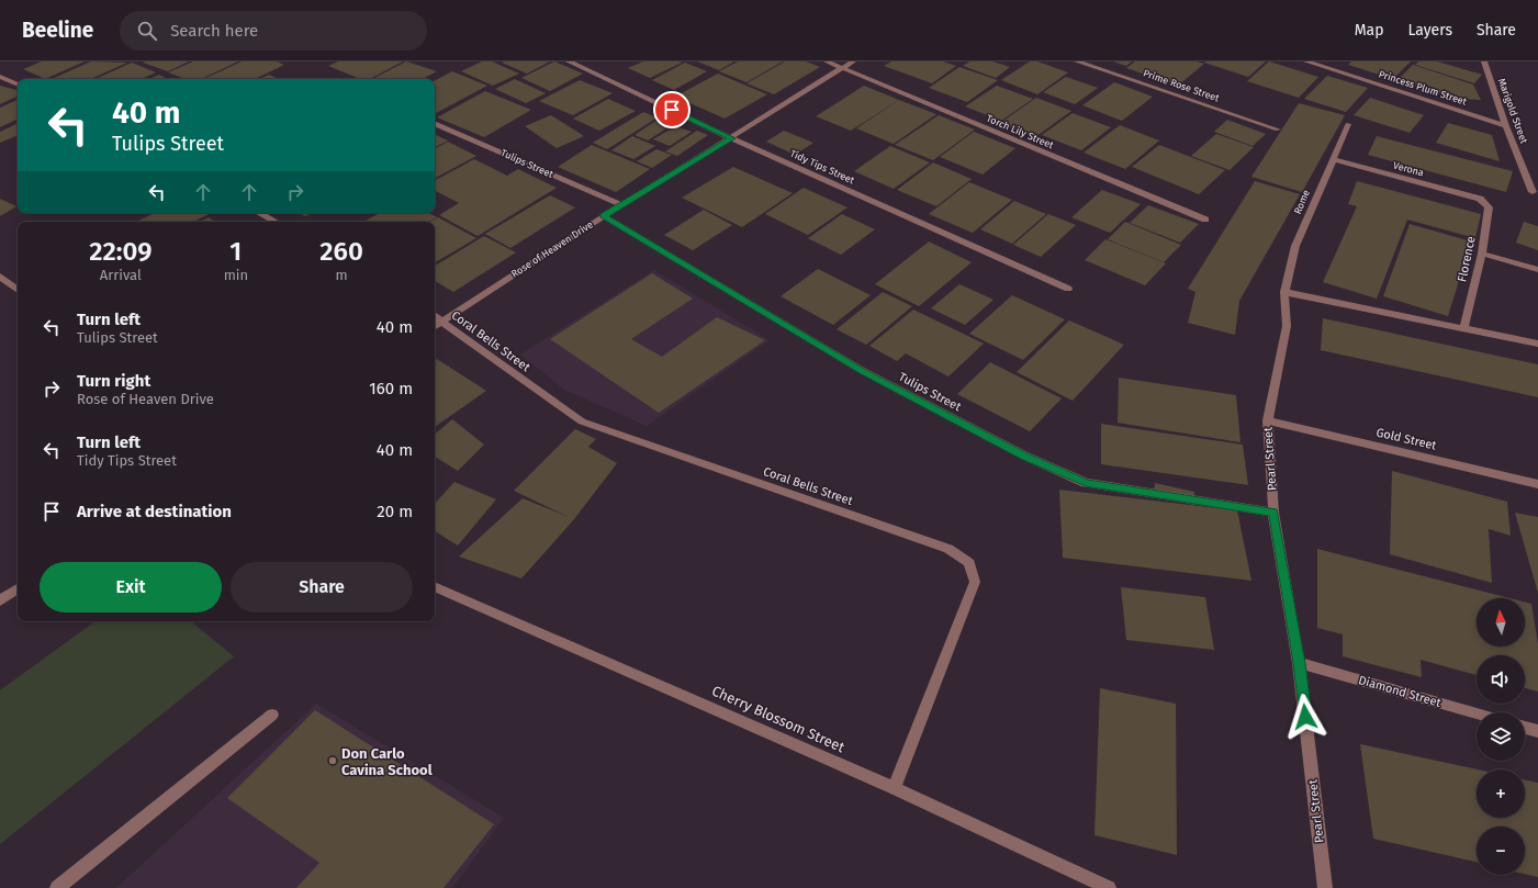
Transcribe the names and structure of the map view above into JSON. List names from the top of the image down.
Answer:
{
  "streets": {
    "street": [
      "Prime Rose Street",
      "Princess Plum Street",
      "Marigold Street",
      "Torch Lily Street",
      "Tulips Street",
      "Tidy Tips Street",
      "Verona",
      "Rome",
      "Rose of Heaven Drive",
      "Florence",
      "Coral Bells Street",
      "Gold Street",
      "Pearl Street",
      "Diamond Street",
      "Cherry Blossom Street"
    ]
  },
  "crossings": [
    ["Princess Plum Street", "Marigold Street"],
    ["Torch Lily Street", "Rose of Heaven Drive"],
    ["Tulips Street", "Rose of Heaven Drive"],
    ["Tulips Street", "Pearl Street"],
    ["Tidy Tips Street", "Rose of Heaven Drive"],
    ["Verona", "Rome"],
    ["Verona", "Florence"],
    ["Rome", "Pearl Street"],
    ["Rose of Heaven Drive", "Coral Bells Street"],
    ["Coral Bells Street", "Cherry Blossom Street"],
    ["Gold Street", "Pearl Street"],
    ["Pearl Street", "Diamond Street"]
  ],
  "places": ["Don Carlo Cavina School"],
  "north": "top",
  "page": {
    "header": "Beeline",
    "search": "Search here",
    "nav": ["Map", "Layers", "Share"],
    "turn": ["40 m", "Tulips Street"],
    "eta": [
      "22:09",
      "Arrival",
      "1",
      "min",
      "260",
      "m"
    ],
    "list": [
      {
        "name": "Turn left",
        "note": "Tulips Street",
        "value": "40 m"
      },
      {
        "name": "Turn right",
        "note": "Rose of Heaven Drive",
        "value": "160 m"
      },
      {
        "name": "Turn left",
        "note": "Tidy Tips Street",
        "value": "40 m"
      },
      {
        "name": "Arrive at destination",
        "value": "20 m"
      }
    ],
    "buttons": ["Exit", "Share"],
    "map_buttons": ["+", "−"]
  }
}
